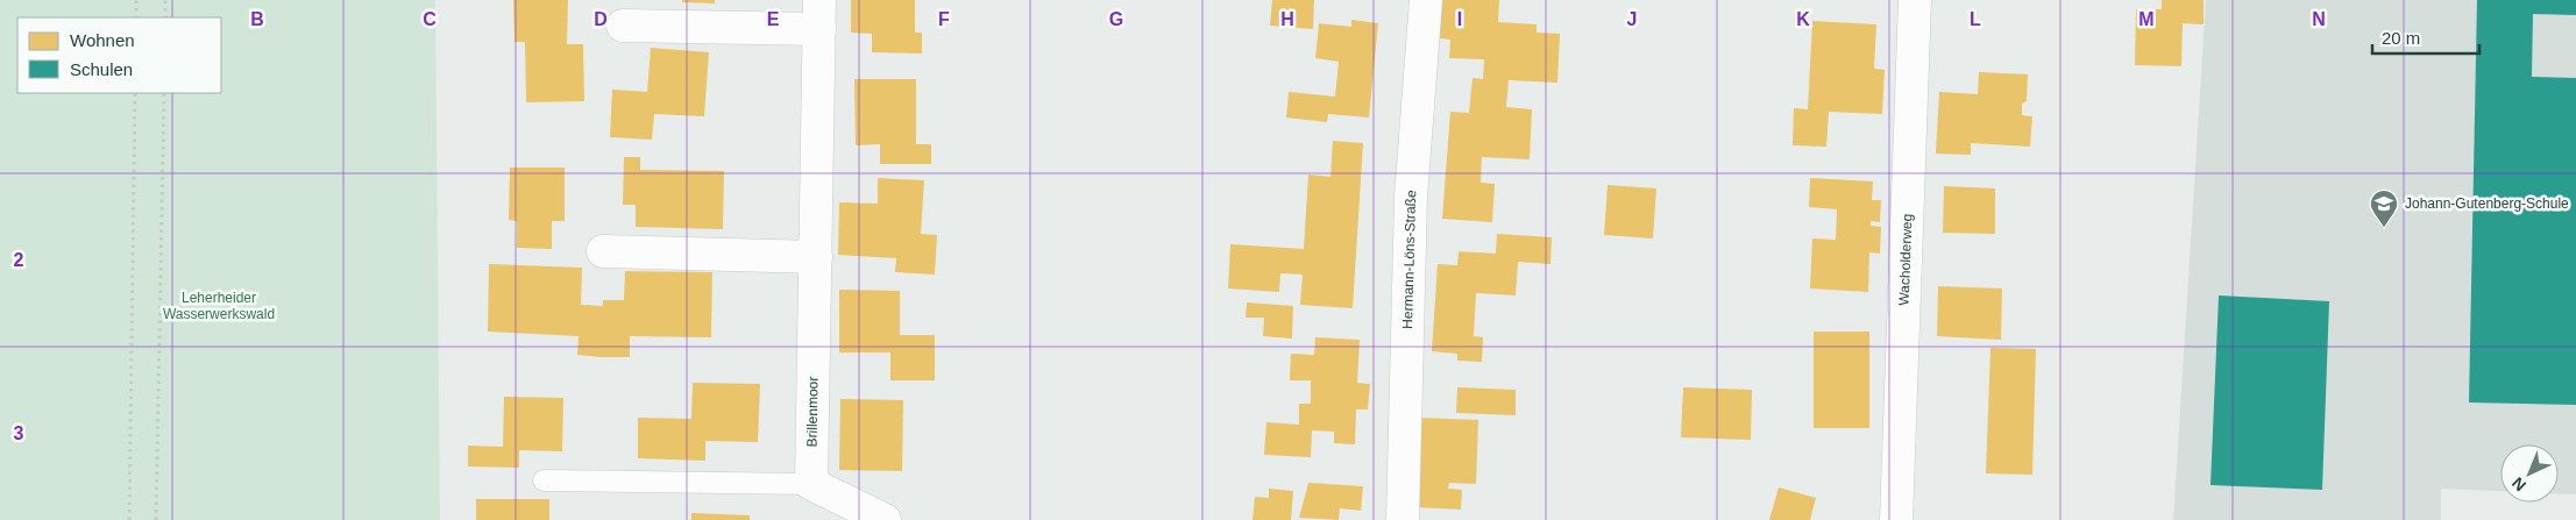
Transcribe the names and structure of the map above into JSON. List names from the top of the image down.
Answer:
{
  "streets": {
    "street": ["Hermann-Löns-Straße", "Wacholderweg", "Brillenmoor"]
  },
  "parks": ["Leherheider Wasserwerkswald"],
  "places": {
    "school or university": ["Johann-Gutenberg-Schule"]
  },
  "legend": ["Wohnen", "Schulen"],
  "scale_bar": "20 m",
  "north": "bottom left",
  "grid": {
    "columns": [
      "B",
      "C",
      "D",
      "E",
      "F",
      "G",
      "H",
      "I",
      "J",
      "K",
      "L",
      "M",
      "N"
    ],
    "rows": ["2", "3"]
  }
}
